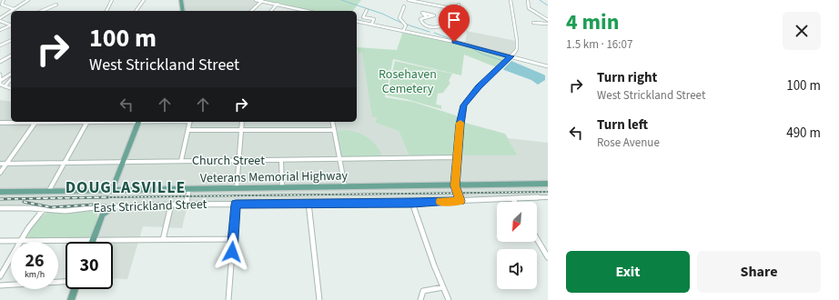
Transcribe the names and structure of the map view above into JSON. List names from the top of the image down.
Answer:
{
  "streets": {
    "main road": ["Veterans Memorial Highway"],
    "street": ["Church Street", "East Strickland Street"]
  },
  "districts": ["DOUGLASVILLE"],
  "parks": ["Rosehaven Cemetery"],
  "north": "bottom left",
  "page": {
    "heading": ["4 min", "1.5 km · 16:07"],
    "turn": ["100 m", "West Strickland Street"],
    "list": [
      {
        "name": "Turn right",
        "note": "West Strickland Street",
        "value": "100 m"
      },
      {
        "name": "Turn left",
        "note": "Rose Avenue",
        "value": "490 m"
      }
    ],
    "speed": "26 km/h",
    "limit": "30",
    "buttons": ["Exit", "Share"]
  }
}
